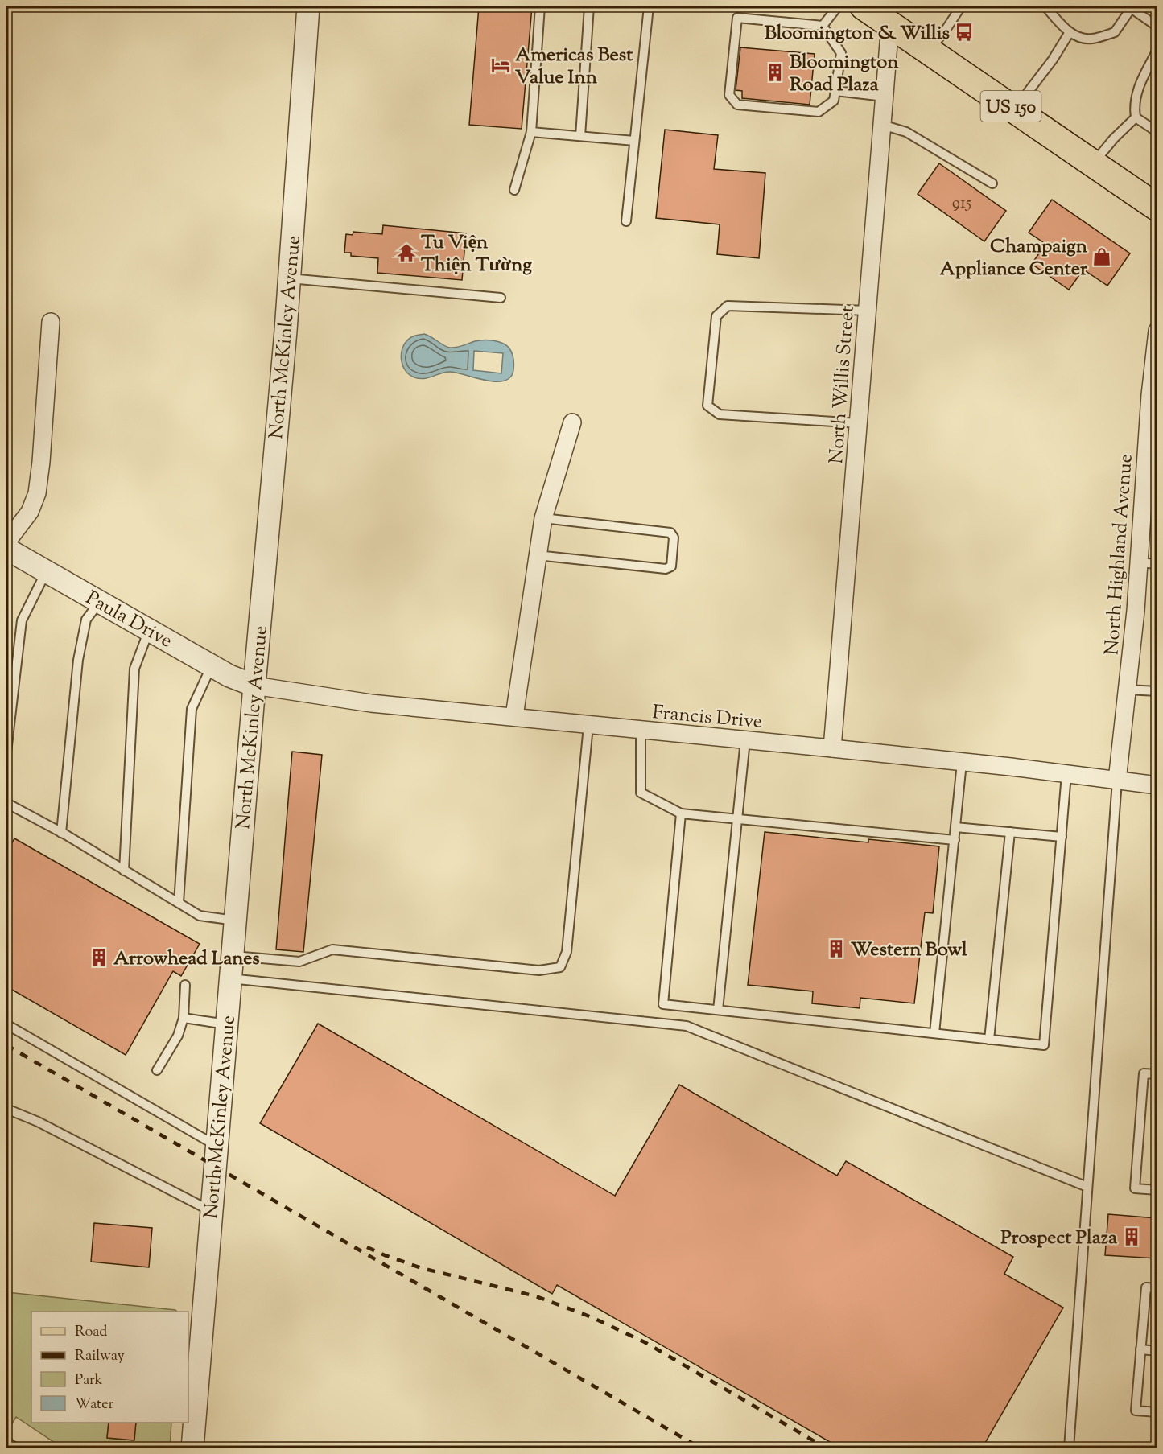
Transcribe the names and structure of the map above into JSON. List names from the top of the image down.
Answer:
{
  "streets": {
    "main road": ["US 150"],
    "street": [
      "North McKinley Avenue",
      "North Willis Street",
      "North Highland Avenue",
      "Paula Drive",
      "Francis Drive"
    ]
  },
  "crossings": [
    ["US 150", "North Willis Street"],
    ["North McKinley Avenue", "Paula Drive"],
    ["North McKinley Avenue", "Francis Drive"],
    ["North Willis Street", "Francis Drive"],
    ["North Highland Avenue", "Francis Drive"],
    ["Paula Drive", "Francis Drive"]
  ],
  "places": {
    "bus stop": ["Bloomington & Willis"],
    "hotel": ["Americas Best Value Inn"],
    "building": [
      "Bloomington Road Plaza",
      "Western Bowl",
      "Arrowhead Lanes",
      "Prospect Plaza"
    ],
    "temple": ["Tu Viện Thiện Tường"],
    "shop": ["Champaign Appliance Center"]
  },
  "house_numbers": ["915"],
  "legend": [
    "Road",
    "Railway",
    "Park",
    "Water"
  ]
}
